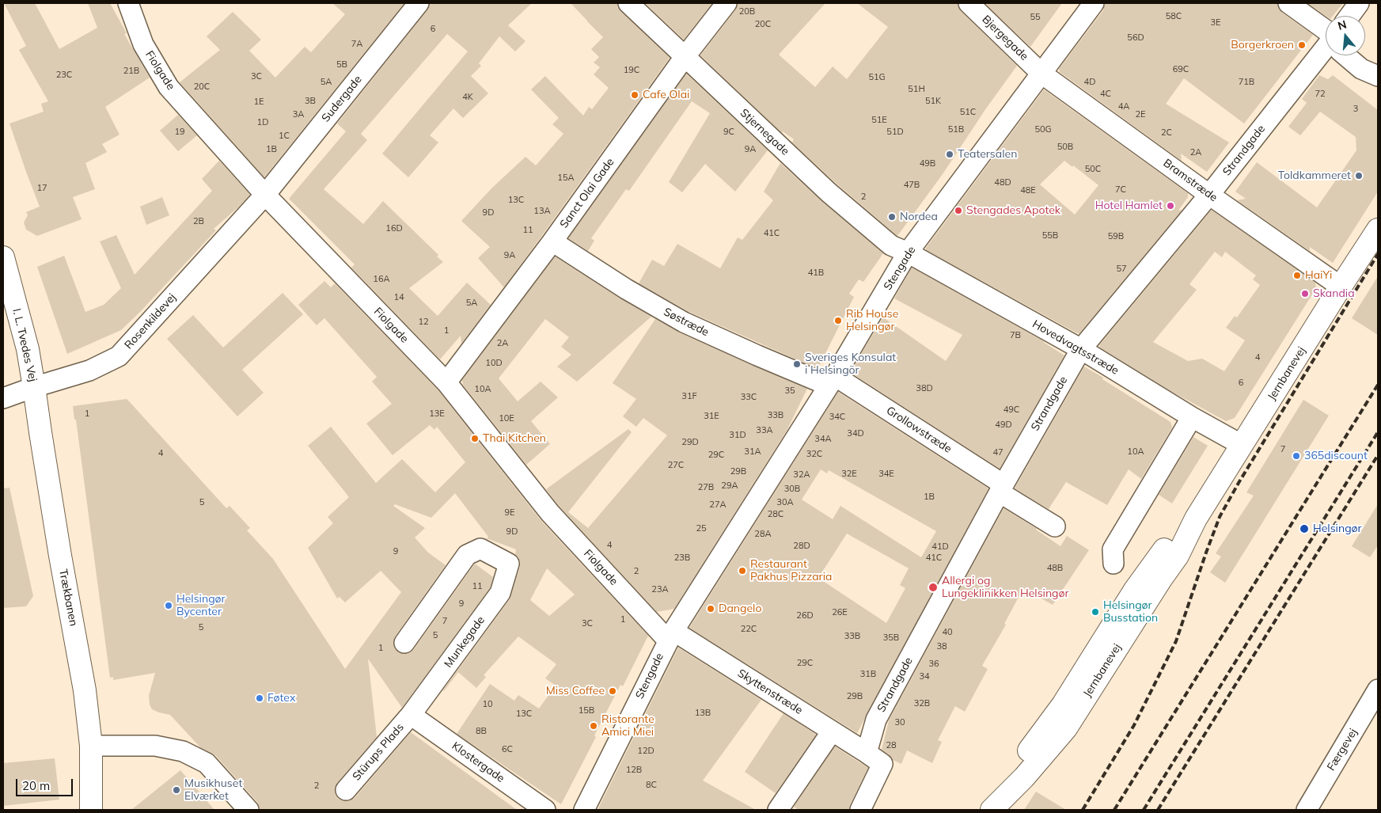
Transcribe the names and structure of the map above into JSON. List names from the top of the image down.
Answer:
{
  "streets": {
    "main road": ["I. L. Tvedes Vej", "Jernbanevej", "Trækbanen"],
    "street": [
      "Bjergegade",
      "Fiolgade",
      "Sudergade",
      "Stjernegade",
      "Strandgade",
      "Bramstræde",
      "Sanct Olai Gade",
      "Stengade",
      "Rosenkildevej",
      "Søstræde",
      "Hovedvagtsstræde",
      "Grollowstræde",
      "Munkegade",
      "Skyttenstræde",
      "Færgevej",
      "Stürups Plads",
      "Klostergade"
    ]
  },
  "crossings": [
    ["Bjergegade", "Bramstræde"],
    ["Bjergegade", "Stengade"],
    ["Fiolgade", "Sudergade"],
    ["Fiolgade", "Sanct Olai Gade"],
    ["Fiolgade", "Stengade"],
    ["Fiolgade", "Rosenkildevej"],
    ["Fiolgade", "Skyttenstræde"],
    ["Sudergade", "Rosenkildevej"],
    ["Stjernegade", "Sanct Olai Gade"],
    ["Stjernegade", "Stengade"],
    ["Stjernegade", "Hovedvagtsstræde"],
    ["Strandgade", "Bramstræde"],
    ["Strandgade", "Hovedvagtsstræde"],
    ["Strandgade", "Grollowstræde"],
    ["Strandgade", "Skyttenstræde"],
    ["Bramstræde", "Stengade"],
    ["Bramstræde", "Jernbanevej"],
    ["Sanct Olai Gade", "Søstræde"],
    ["Stengade", "Søstræde"],
    ["Stengade", "Hovedvagtsstræde"],
    ["Stengade", "Grollowstræde"],
    ["Stengade", "Skyttenstræde"],
    ["Rosenkildevej", "I. L. Tvedes Vej"],
    ["Rosenkildevej", "Trækbanen"],
    ["Søstræde", "Grollowstræde"],
    ["I. L. Tvedes Vej", "Trækbanen"],
    ["Hovedvagtsstræde", "Jernbanevej"],
    ["Munkegade", "Stürups Plads"],
    ["Munkegade", "Klostergade"],
    ["Stürups Plads", "Klostergade"]
  ],
  "places": [
    "Borgerkroen",
    "Cafe Olai",
    "Teatersalen",
    "Toldkammeret",
    "Hotel Hamlet",
    "Stengades Apotek",
    "Nordea",
    "HaiYi",
    "Skandia",
    "Rib House Helsingør",
    "Sveriges Konsulat i Helsingör",
    "Thai Kitchen",
    "365discount",
    "Helsingør",
    "Restaurant Pakhus Pizzaria",
    "Allergi og Lungeklinikken Helsingør",
    "Helsingør Bycenter",
    "Dangelo",
    "Helsingør Busstation",
    "Miss Coffee",
    "Føtex",
    "Ristorante Amici Miei",
    "Musikhuset Elværket"
  ],
  "house_numbers": [
    "20B",
    "58C",
    "55",
    "3E",
    "20C",
    "6",
    "56D",
    "7A",
    "5B",
    "69C",
    "19C",
    "21B",
    "23C",
    "3C",
    "51G",
    "5A",
    "4D",
    "71B",
    "20C",
    "51H",
    "4C",
    "72",
    "4K",
    "3B",
    "51K",
    "1E",
    "4A",
    "3",
    "51C",
    "3A",
    "2E",
    "51E",
    "1D",
    "51B",
    "50G",
    "19",
    "9C",
    "51D",
    "2C",
    "1C",
    "50B",
    "1B",
    "9A",
    "2A",
    "49B",
    "50C",
    "15A",
    "48D",
    "47B",
    "17",
    "7C",
    "48E",
    "2",
    "13C",
    "13A",
    "9D",
    "2B",
    "16D",
    "11",
    "41C",
    "55B",
    "59B",
    "9A",
    "57",
    "41B",
    "16A",
    "14",
    "5A",
    "12",
    "1",
    "7B",
    "2A",
    "4",
    "10D",
    "6",
    "38D",
    "10A",
    "35",
    "31F",
    "33C",
    "49C",
    "1",
    "13E",
    "33B",
    "31E",
    "34C",
    "10E",
    "49D",
    "33A",
    "34D",
    "31D",
    "34A",
    "29D",
    "7",
    "31A",
    "10A",
    "47",
    "4",
    "32C",
    "29C",
    "27C",
    "29B",
    "32E",
    "34E",
    "32A",
    "29A",
    "27B",
    "30B",
    "1B",
    "5",
    "30A",
    "27A",
    "9E",
    "28C",
    "25",
    "9D",
    "28A",
    "4",
    "28D",
    "41D",
    "9",
    "23B",
    "41C",
    "48B",
    "2",
    "11",
    "23A",
    "9",
    "26E",
    "26D",
    "1",
    "7",
    "3C",
    "5",
    "22C",
    "40",
    "5",
    "33B",
    "35B",
    "38",
    "1",
    "29C",
    "36",
    "31B",
    "34",
    "29B",
    "32B",
    "10",
    "15B",
    "13B",
    "13C",
    "30",
    "8B",
    "28",
    "6C",
    "12D",
    "12B",
    "8C",
    "2"
  ],
  "scale_bar": "20 m",
  "north": "top"
}
